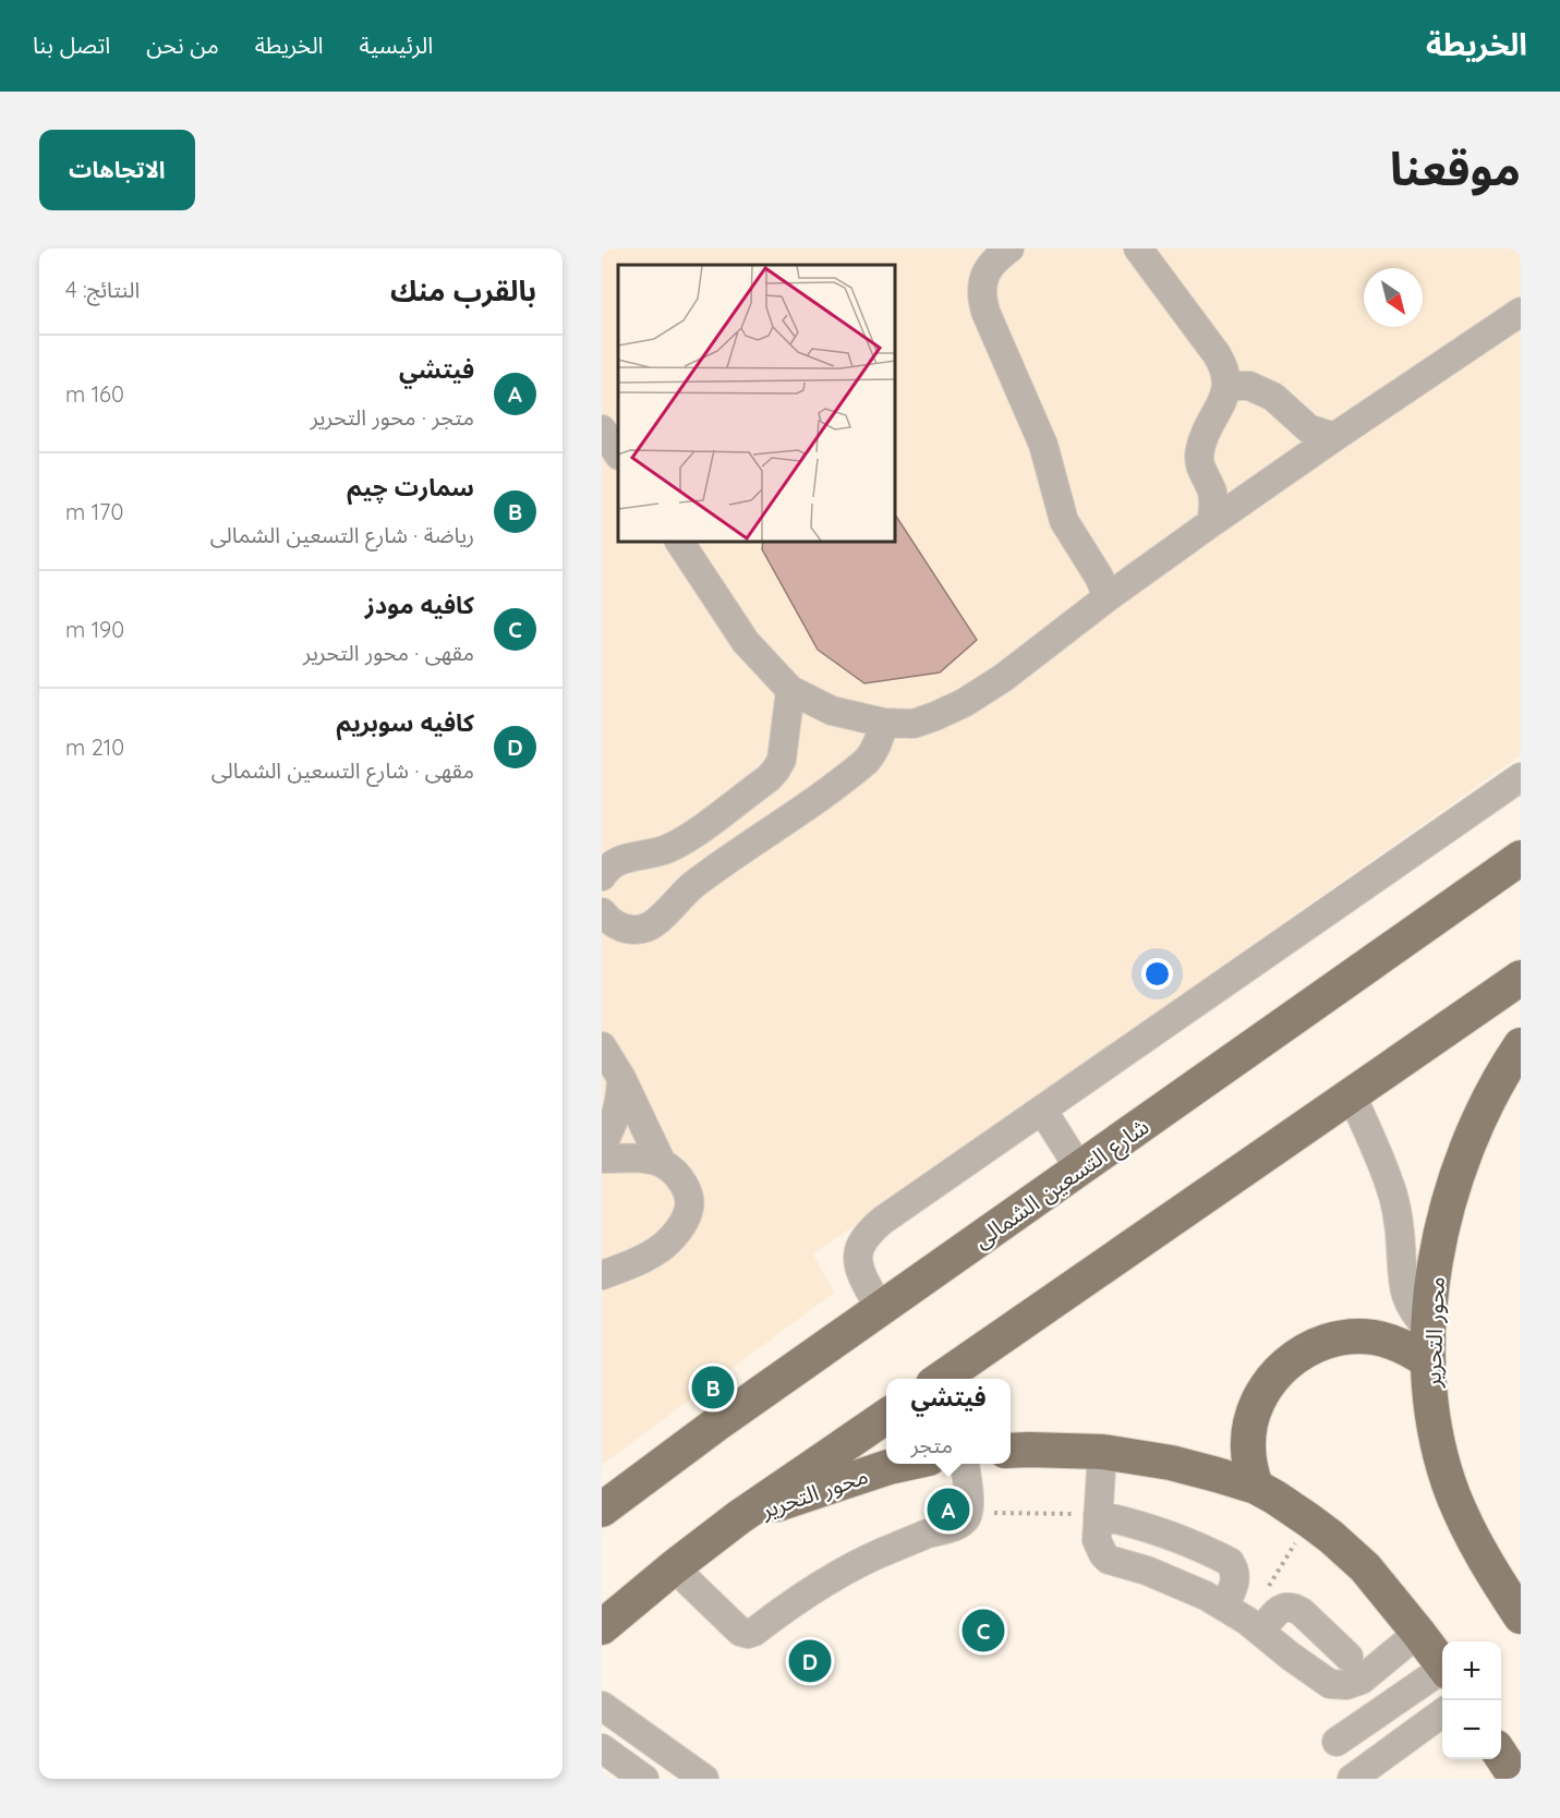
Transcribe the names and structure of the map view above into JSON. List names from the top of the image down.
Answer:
{
  "streets": {
    "main road": ["شارع التسعين الشمالى", "محور التحرير"]
  },
  "north": "bottom right",
  "page": {
    "header": "الخريطة",
    "nav": [
      "الرئيسية",
      "الخريطة",
      "من نحن",
      "اتصل بنا"
    ],
    "title": "موقعنا",
    "buttons": "الاتجاهات",
    "heading": ["بالقرب منك", "النتائج: 4"],
    "list": [
      {
        "mark": "A",
        "name": "فيتشي",
        "note": "متجر · محور التحرير",
        "value": "160 m"
      },
      {
        "mark": "B",
        "name": "سمارت چيم",
        "note": "رياضة · شارع التسعين الشمالى",
        "value": "170 m"
      },
      {
        "mark": "C",
        "name": "كافيه مودز",
        "note": "مقهى · محور التحرير",
        "value": "190 m"
      },
      {
        "mark": "D",
        "name": "كافيه سوبريم",
        "note": "مقهى · شارع التسعين الشمالى",
        "value": "210 m"
      }
    ],
    "pins": [
      "B",
      "A",
      "C",
      "D"
    ],
    "popup": ["فيتشي", "متجر"],
    "map_buttons": ["+", "−"]
  }
}
